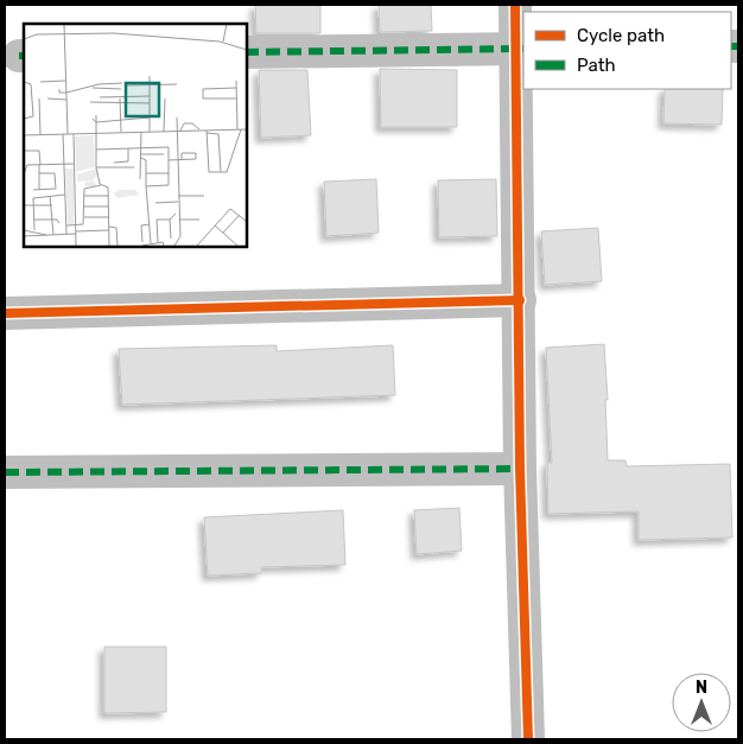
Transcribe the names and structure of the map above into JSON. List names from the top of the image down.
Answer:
{
  "legend": ["Cycle path", "Path"],
  "north": "top"
}
